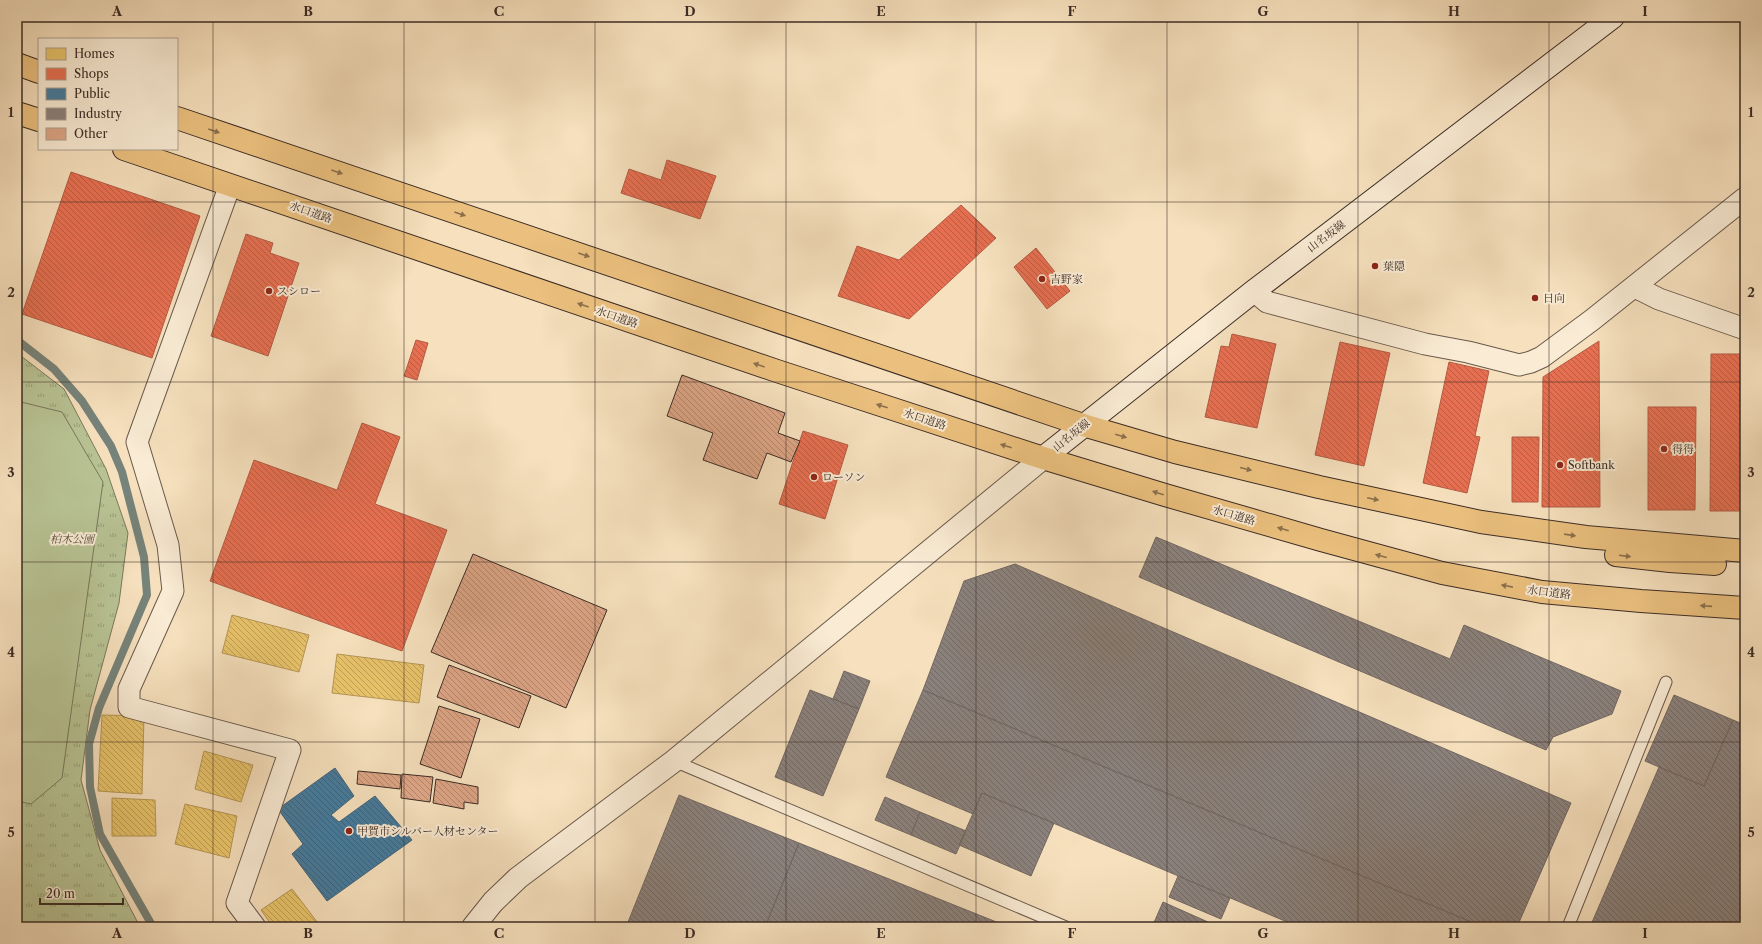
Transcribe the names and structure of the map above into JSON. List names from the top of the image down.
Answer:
{
  "streets": {
    "highway": ["水口道路"],
    "street": ["山名坂線"]
  },
  "crossings": [
    ["水口道路", "山名坂線"]
  ],
  "parks": ["柏木公園"],
  "places": [
    "葉隠",
    "吉野家",
    "スシロー",
    "日向",
    "得得",
    "Softbank",
    "ローソン",
    "甲賀市シルバー人材センター"
  ],
  "legend": [
    "Homes",
    "Shops",
    "Public",
    "Industry",
    "Other"
  ],
  "scale_bar": "20 m",
  "grid": {
    "columns": [
      "A",
      "B",
      "C",
      "D",
      "E",
      "F",
      "G",
      "H",
      "I"
    ],
    "rows": [
      "1",
      "2",
      "3",
      "4",
      "5"
    ]
  }
}
